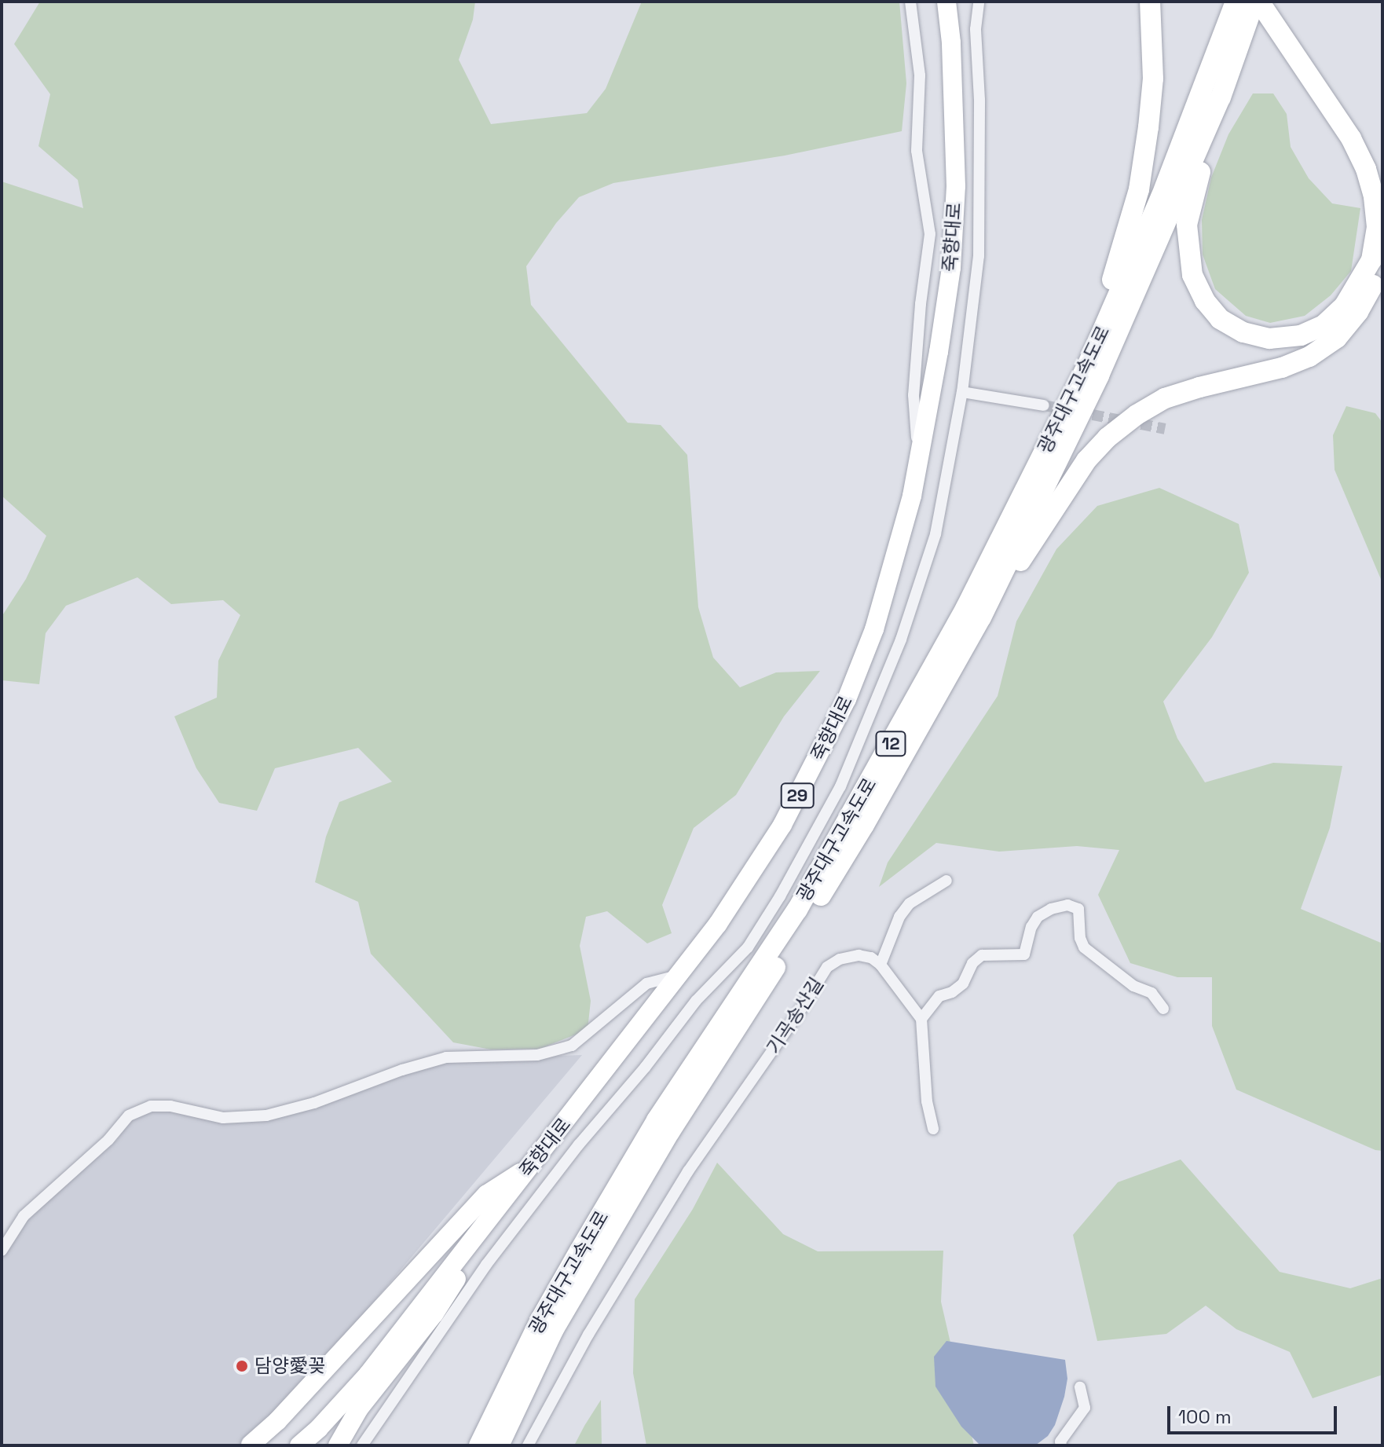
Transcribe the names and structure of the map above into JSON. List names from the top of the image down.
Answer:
{
  "streets": {
    "highway": ["광주대구고속도로", "12"],
    "main road": ["죽향대로", "29"],
    "street": ["기곡송산길"]
  },
  "places": ["담양愛꽂"],
  "scale_bar": "100 m"
}
